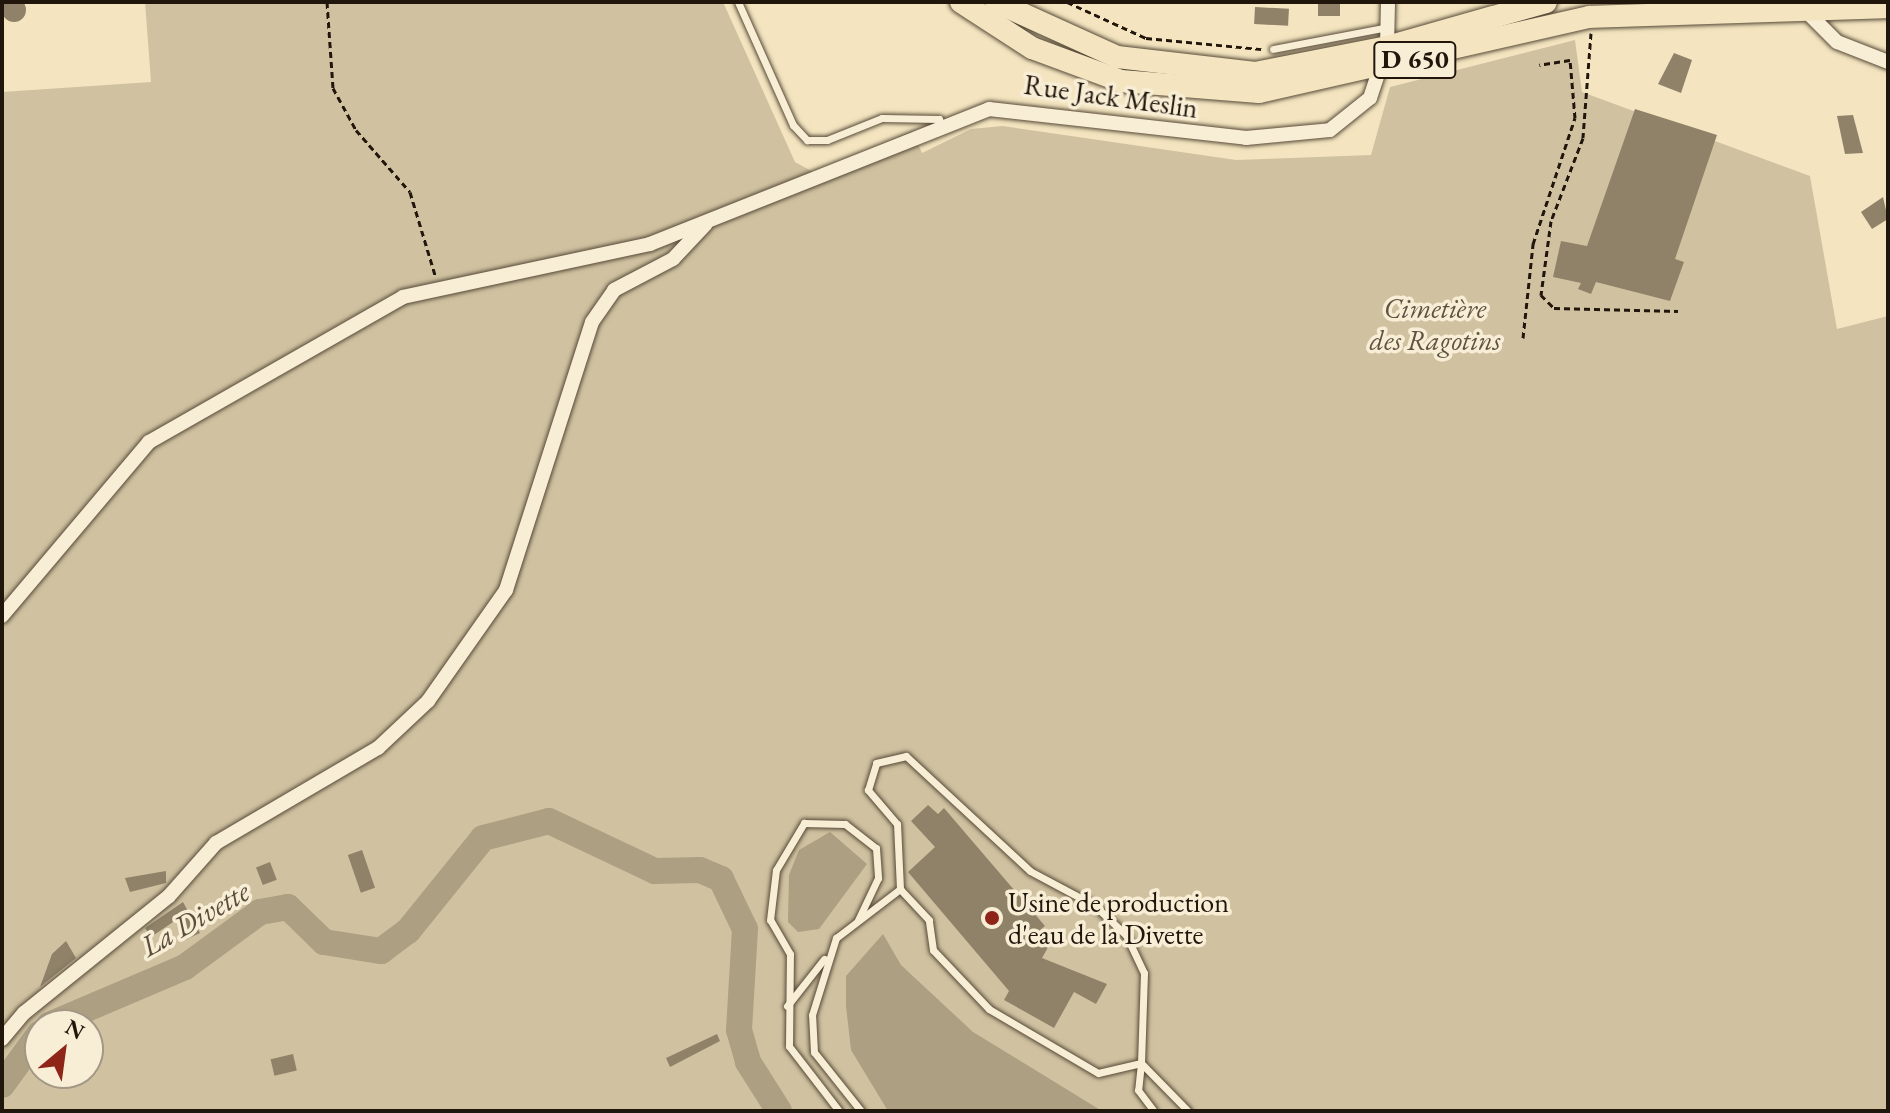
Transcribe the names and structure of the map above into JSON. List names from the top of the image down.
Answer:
{
  "streets": {
    "main road": ["D 650"],
    "street": ["Rue Jack Meslin"]
  },
  "crossings": [
    ["D 650", "Rue Jack Meslin"]
  ],
  "water": ["La Divette"],
  "parks": ["Cimetière des Ragotins"],
  "places": ["Usine de production d'eau de la Divette"],
  "north": "top right"
}
